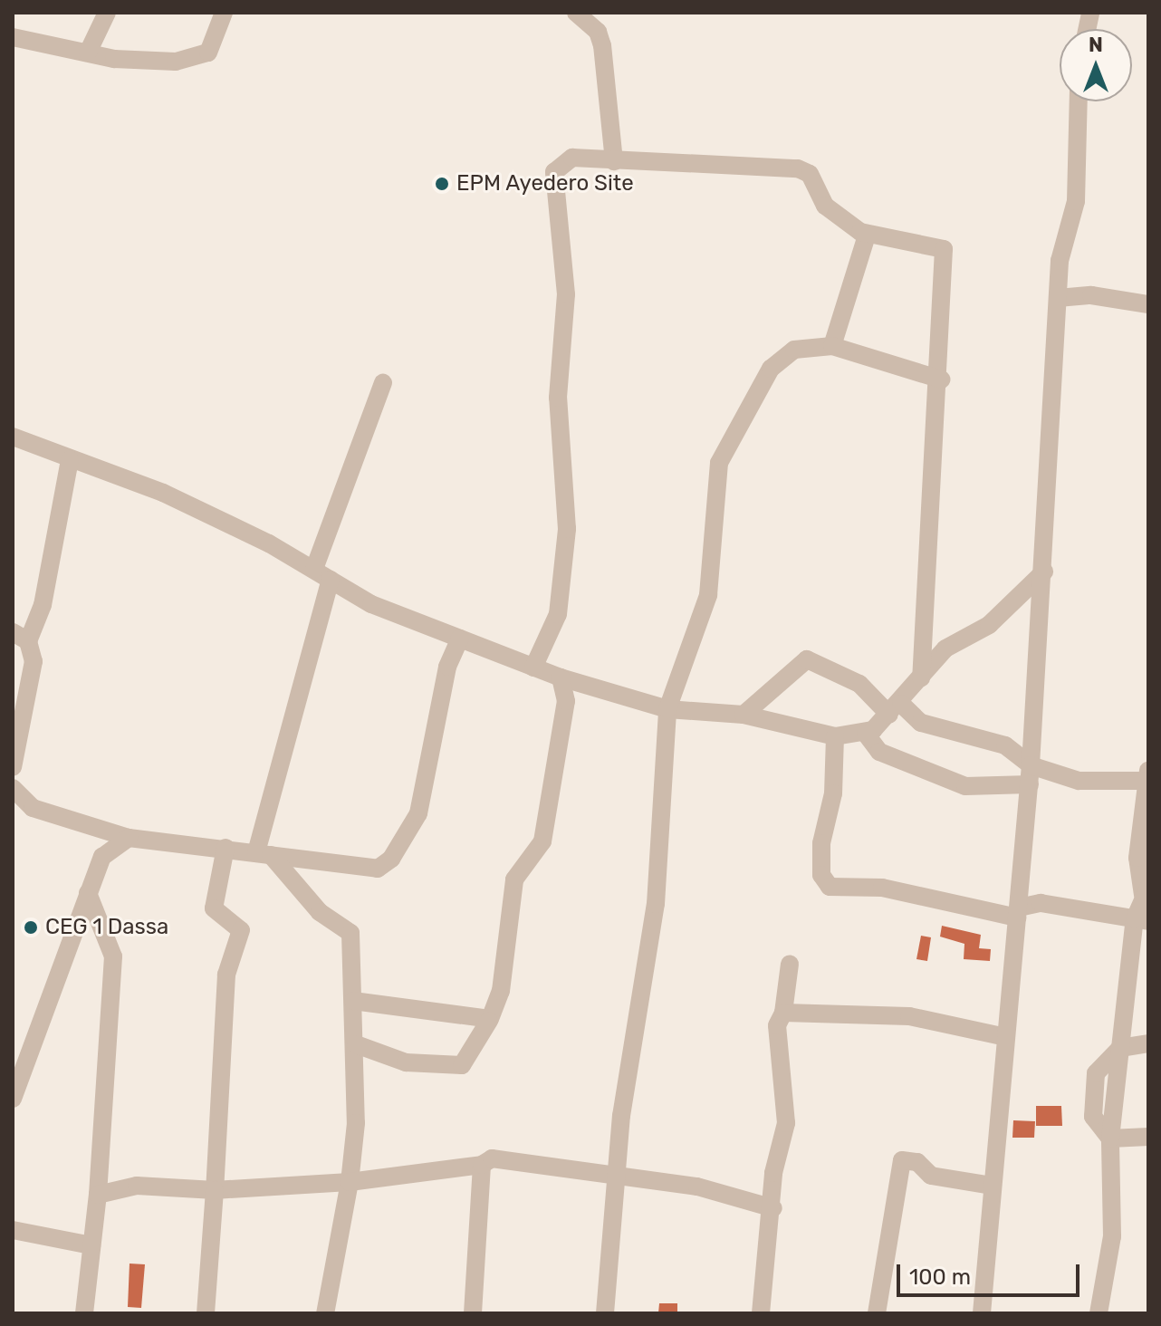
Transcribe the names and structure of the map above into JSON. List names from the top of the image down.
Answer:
{
  "places": ["EPM Ayedero Site", "CEG 1 Dassa"],
  "scale_bar": "100 m",
  "north": "top"
}
